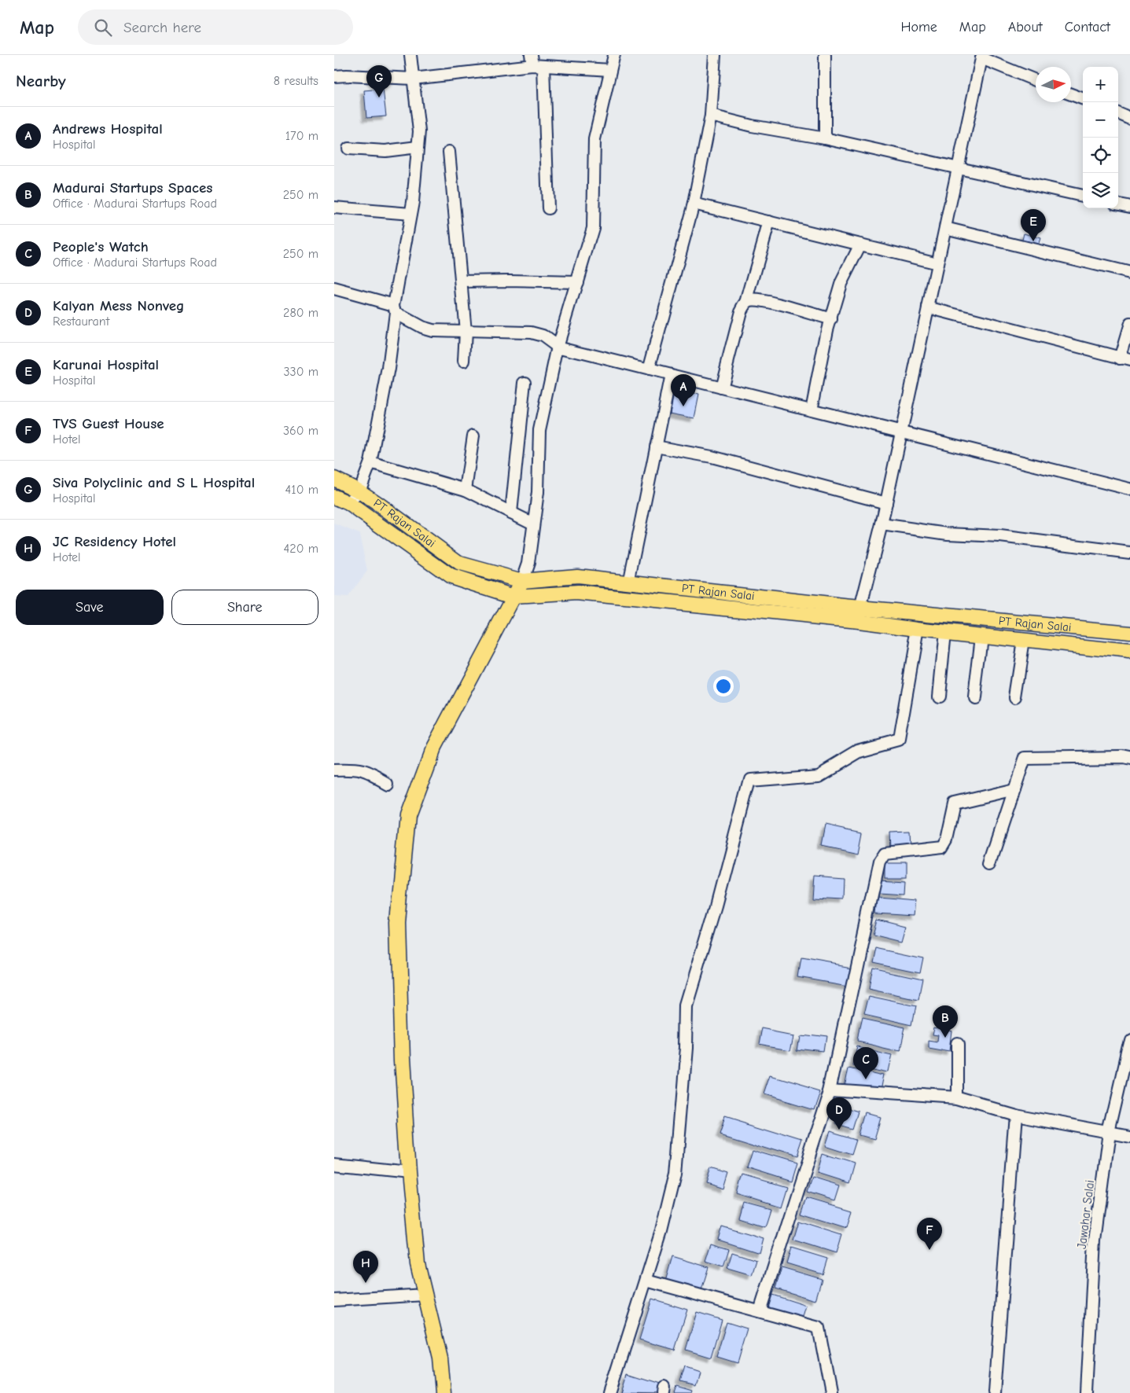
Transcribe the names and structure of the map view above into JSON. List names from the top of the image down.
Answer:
{
  "streets": {
    "main road": ["PT Rajan Salai"],
    "street": ["Jawahar Salai"]
  },
  "north": "right",
  "page": {
    "header": "Map",
    "search": "Search here",
    "nav": [
      "Home",
      "Map",
      "About",
      "Contact"
    ],
    "heading": ["Nearby", "8 results"],
    "pins": [
      "G",
      "E",
      "A",
      "B",
      "C",
      "D",
      "F",
      "H"
    ],
    "map_buttons": ["+", "−"],
    "list": [
      {
        "mark": "A",
        "name": "Andrews Hospital",
        "note": "Hospital",
        "value": "170 m"
      },
      {
        "mark": "B",
        "name": "Madurai Startups Spaces",
        "note": "Office · Madurai Startups Road",
        "value": "250 m"
      },
      {
        "mark": "C",
        "name": "People's Watch",
        "note": "Office · Madurai Startups Road",
        "value": "250 m"
      },
      {
        "mark": "D",
        "name": "Kalyan Mess Nonveg",
        "note": "Restaurant",
        "value": "280 m"
      },
      {
        "mark": "E",
        "name": "Karunai Hospital",
        "note": "Hospital",
        "value": "330 m"
      },
      {
        "mark": "F",
        "name": "TVS Guest House",
        "note": "Hotel",
        "value": "360 m"
      },
      {
        "mark": "G",
        "name": "Siva Polyclinic and S L Hospital",
        "note": "Hospital",
        "value": "410 m"
      },
      {
        "mark": "H",
        "name": "JC Residency Hotel",
        "note": "Hotel",
        "value": "420 m"
      }
    ],
    "buttons": ["Save", "Share"]
  }
}
